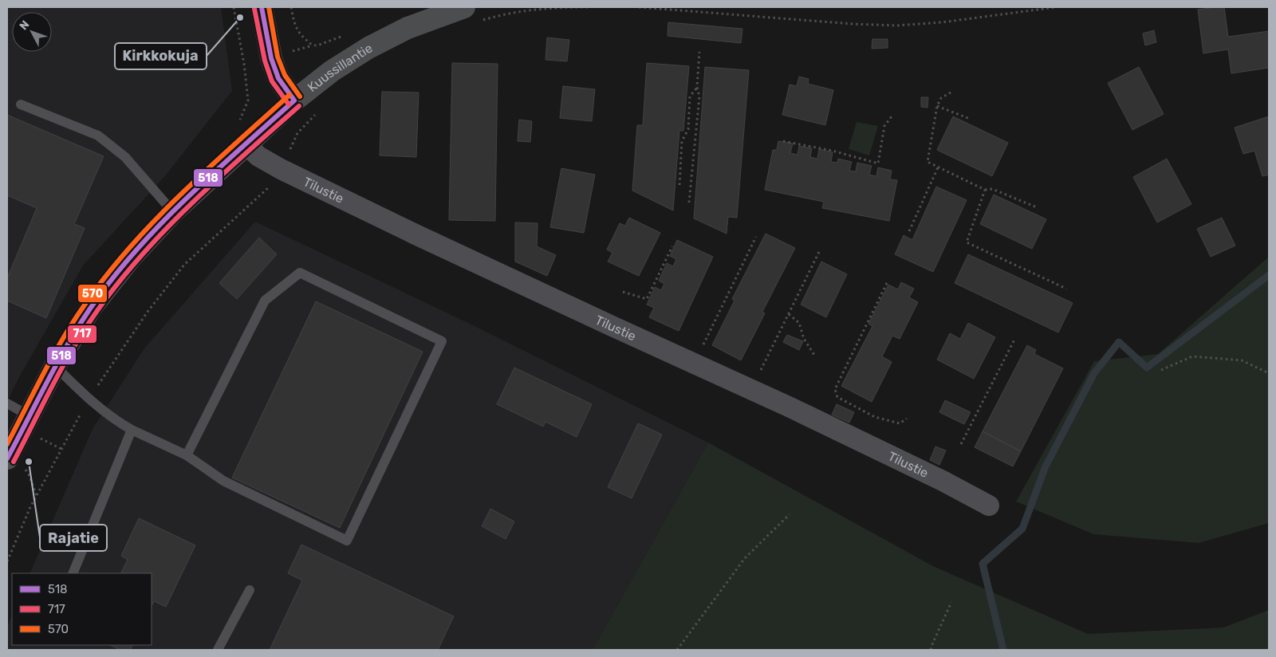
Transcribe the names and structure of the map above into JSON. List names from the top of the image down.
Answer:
{
  "streets": {
    "main road": ["Kuussillantie"],
    "street": ["Tilustie"]
  },
  "crossings": [
    ["Kuussillantie", "Tilustie"]
  ],
  "places": ["Kirkkokuja", "Rajatie"],
  "lines": ["transit line 518", "transit line 570", "transit line 717"],
  "legend": ["518", "717", "570"],
  "north": "top left"
}
